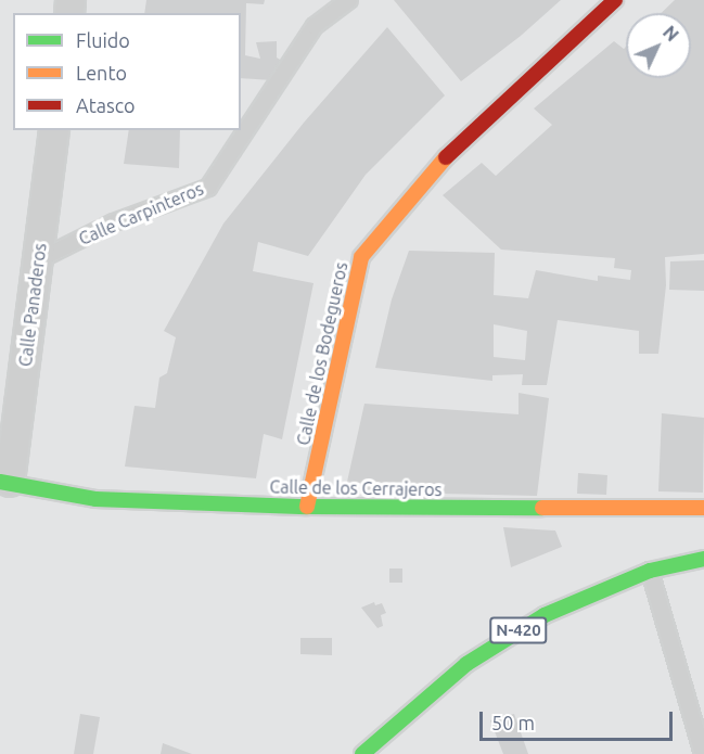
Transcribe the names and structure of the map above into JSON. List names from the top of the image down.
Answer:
{
  "streets": {
    "main road": ["Calle de los Bodegueros", "Calle de los Cerrajeros", "N-420"],
    "street": ["Calle Panaderos"],
    "lane": ["Calle Carpinteros"]
  },
  "crossings": [
    ["Calle Carpinteros", "Calle Panaderos"],
    ["Calle Panaderos", "Calle de los Cerrajeros"],
    ["Calle de los Bodegueros", "Calle de los Cerrajeros"]
  ],
  "legend": ["Fluido", "Lento", "Atasco"],
  "scale_bar": "50 m",
  "north": "top right"
}
